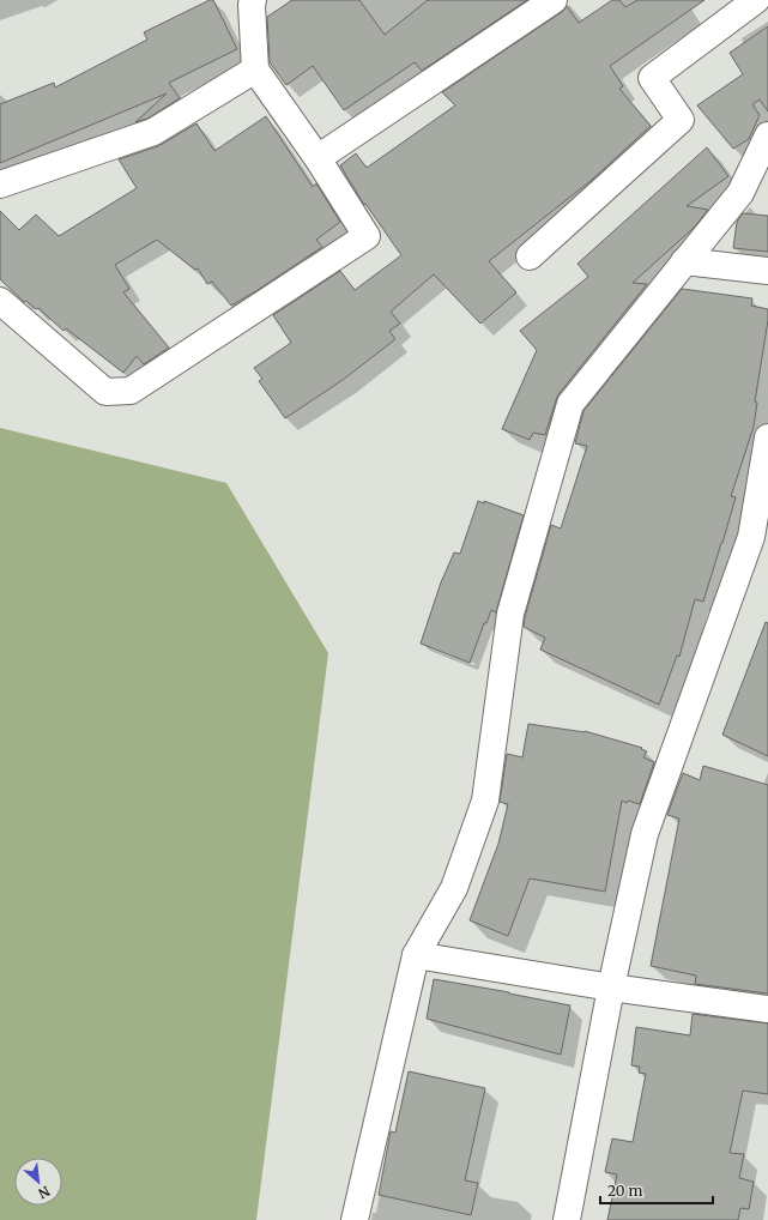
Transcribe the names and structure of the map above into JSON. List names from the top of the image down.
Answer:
{
  "scale_bar": "20 m",
  "north": "bottom right"
}
